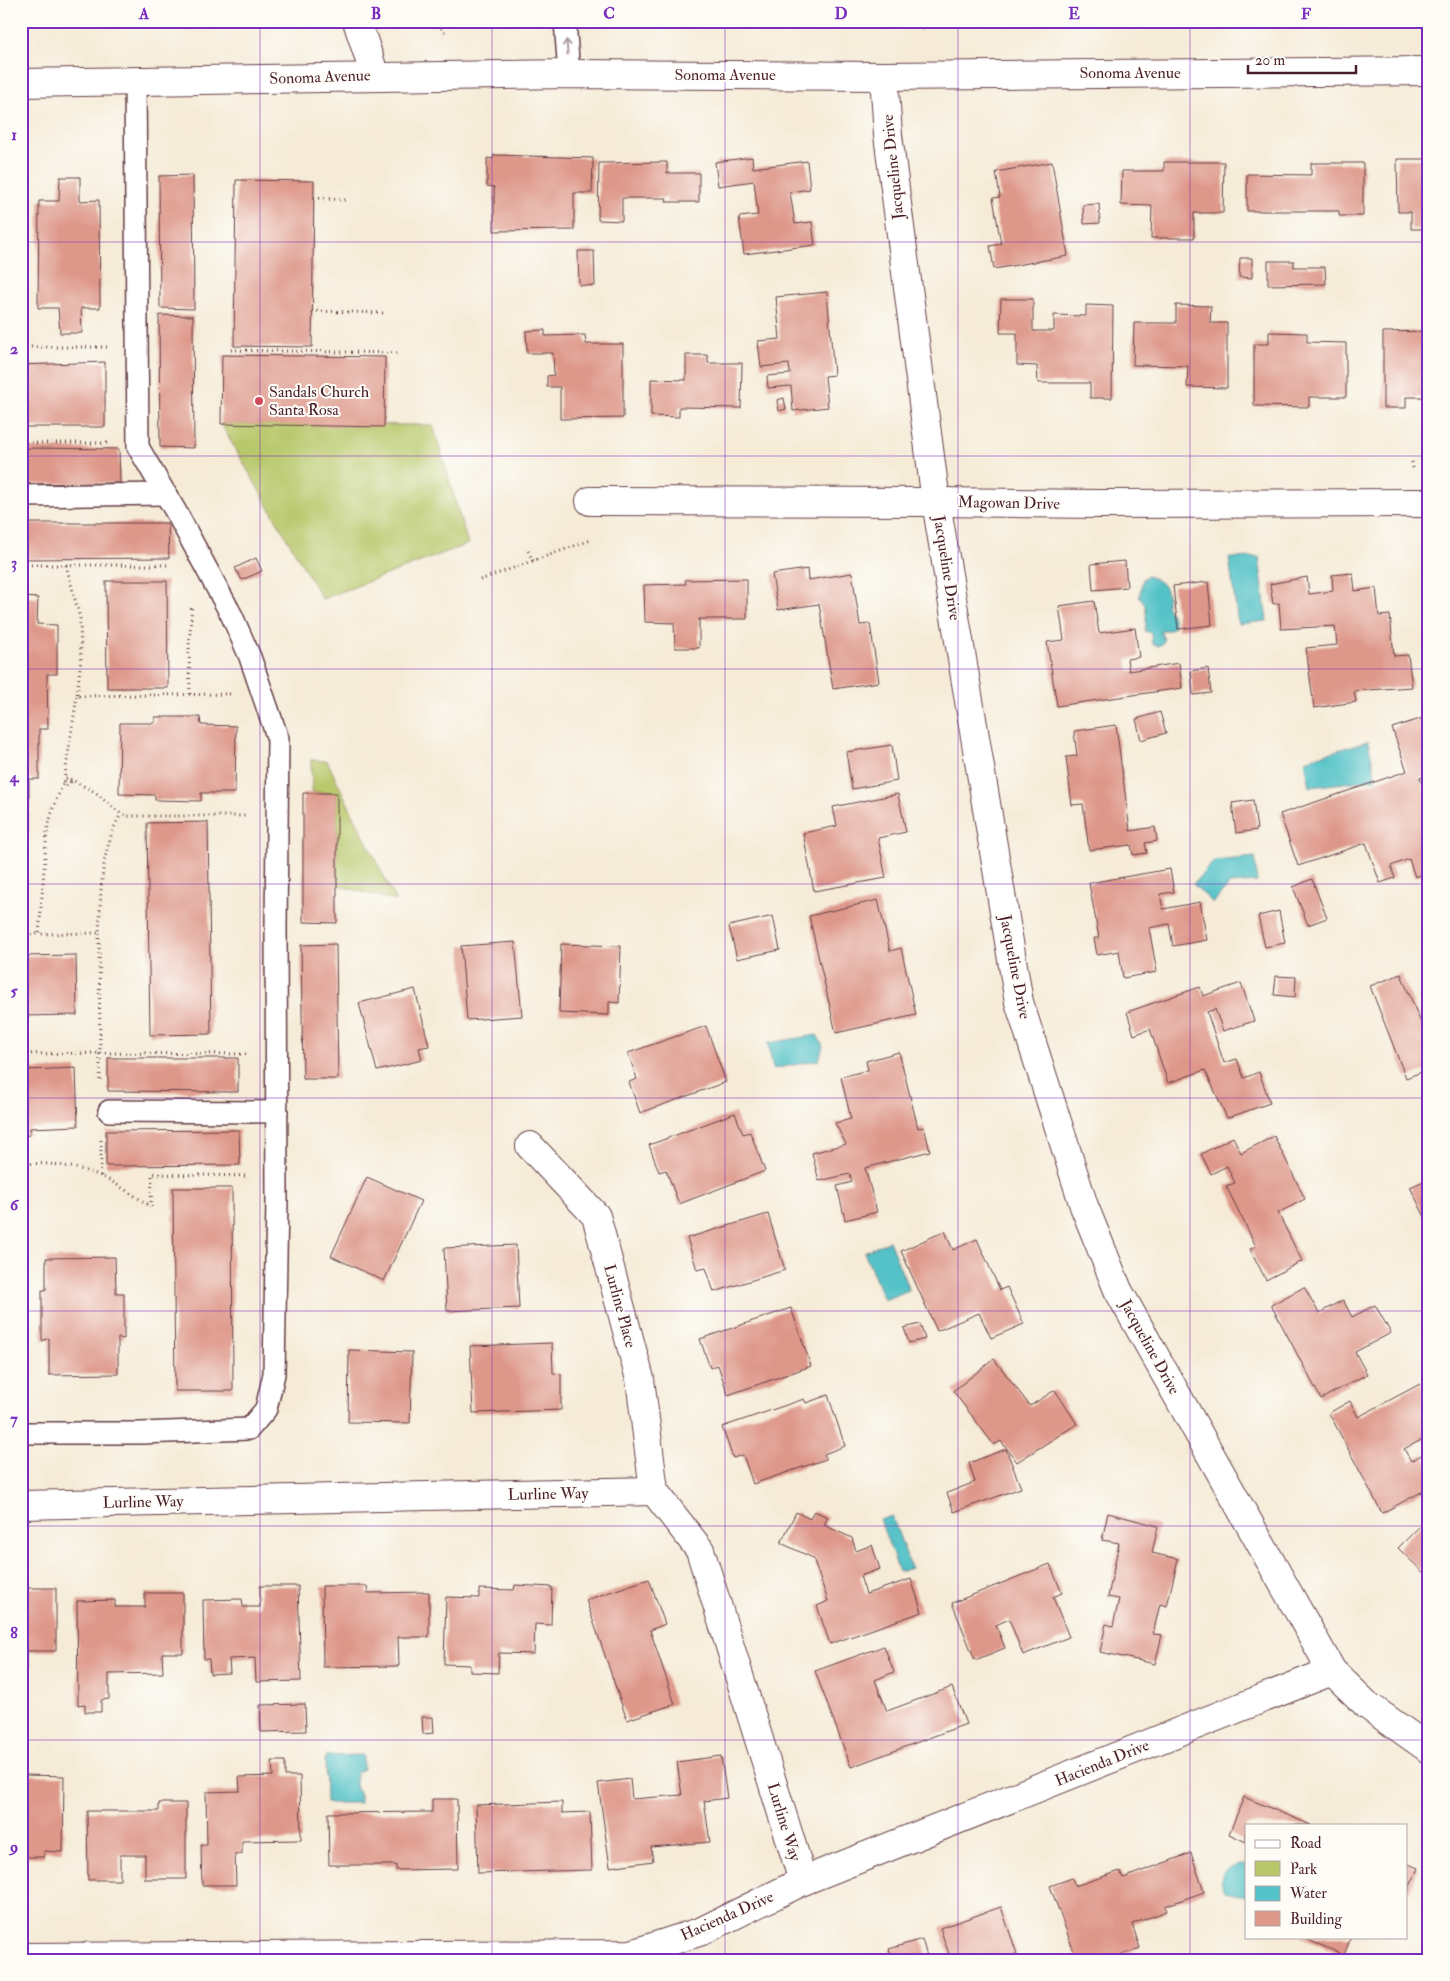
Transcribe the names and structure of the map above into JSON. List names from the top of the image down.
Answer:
{
  "streets": {
    "street": [
      "Sonoma Avenue",
      "Jacqueline Drive",
      "Magowan Drive",
      "Lurline Place",
      "Lurline Way",
      "Hacienda Drive"
    ]
  },
  "crossings": [
    ["Sonoma Avenue", "Jacqueline Drive"],
    ["Jacqueline Drive", "Magowan Drive"],
    ["Jacqueline Drive", "Hacienda Drive"],
    ["Lurline Place", "Lurline Way"],
    ["Lurline Way", "Hacienda Drive"]
  ],
  "places": ["Sandals Church Santa Rosa"],
  "legend": [
    "Road",
    "Park",
    "Water",
    "Building"
  ],
  "scale_bar": "20 m",
  "grid": {
    "columns": [
      "A",
      "B",
      "C",
      "D",
      "E",
      "F"
    ],
    "rows": [
      "1",
      "2",
      "3",
      "4",
      "5",
      "6",
      "7",
      "8",
      "9"
    ]
  }
}
